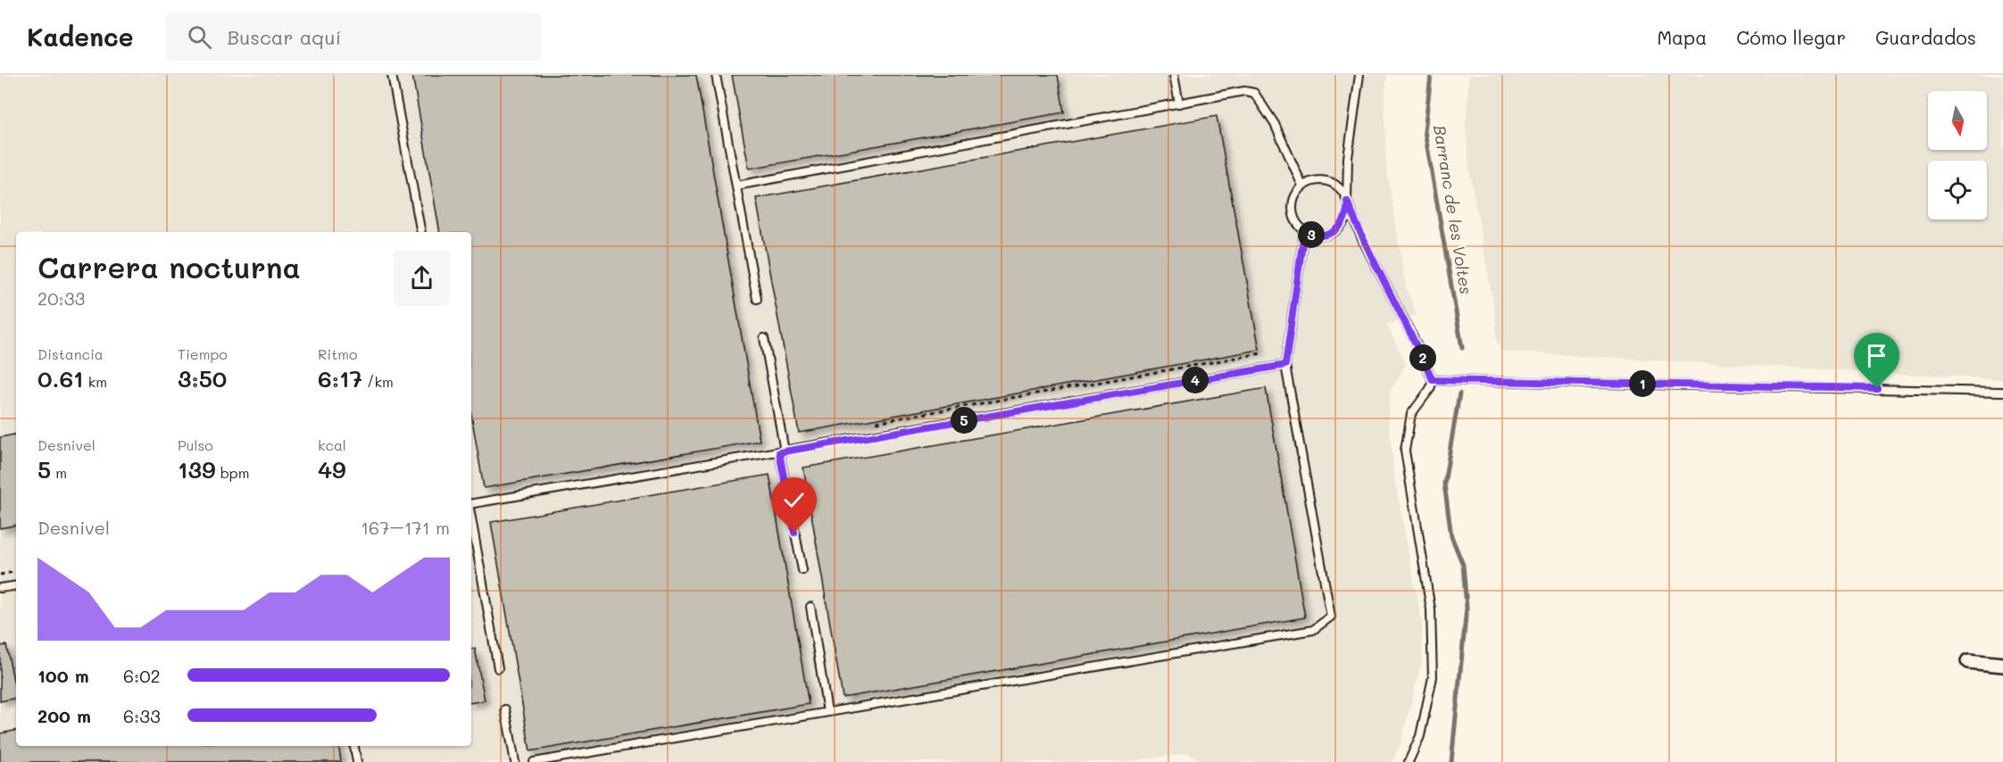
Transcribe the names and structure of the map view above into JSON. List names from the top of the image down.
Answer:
{
  "water": ["Barranc de les Voltes"],
  "north": "bottom",
  "page": {
    "header": "Kadence",
    "search": "Buscar aquí",
    "nav": ["Mapa", "Cómo llegar", "Guardados"],
    "pins": [
      "3",
      "2",
      "4",
      "1",
      "5"
    ],
    "heading": ["Carrera nocturna", "20:33"],
    "stats": [
      ["Distancia", "0.61 km"],
      ["Tiempo", "3:50"],
      ["Ritmo", "6:17 /km"],
      ["Desnivel", "5 m"],
      ["Pulso", "139 bpm"],
      ["kcal", "49"]
    ],
    "chart": ["Desnivel", "167–171 m"],
    "list": [
      {
        "name": "100 m",
        "note": "6:02"
      },
      {
        "name": "200 m",
        "note": "6:33"
      }
    ]
  }
}
